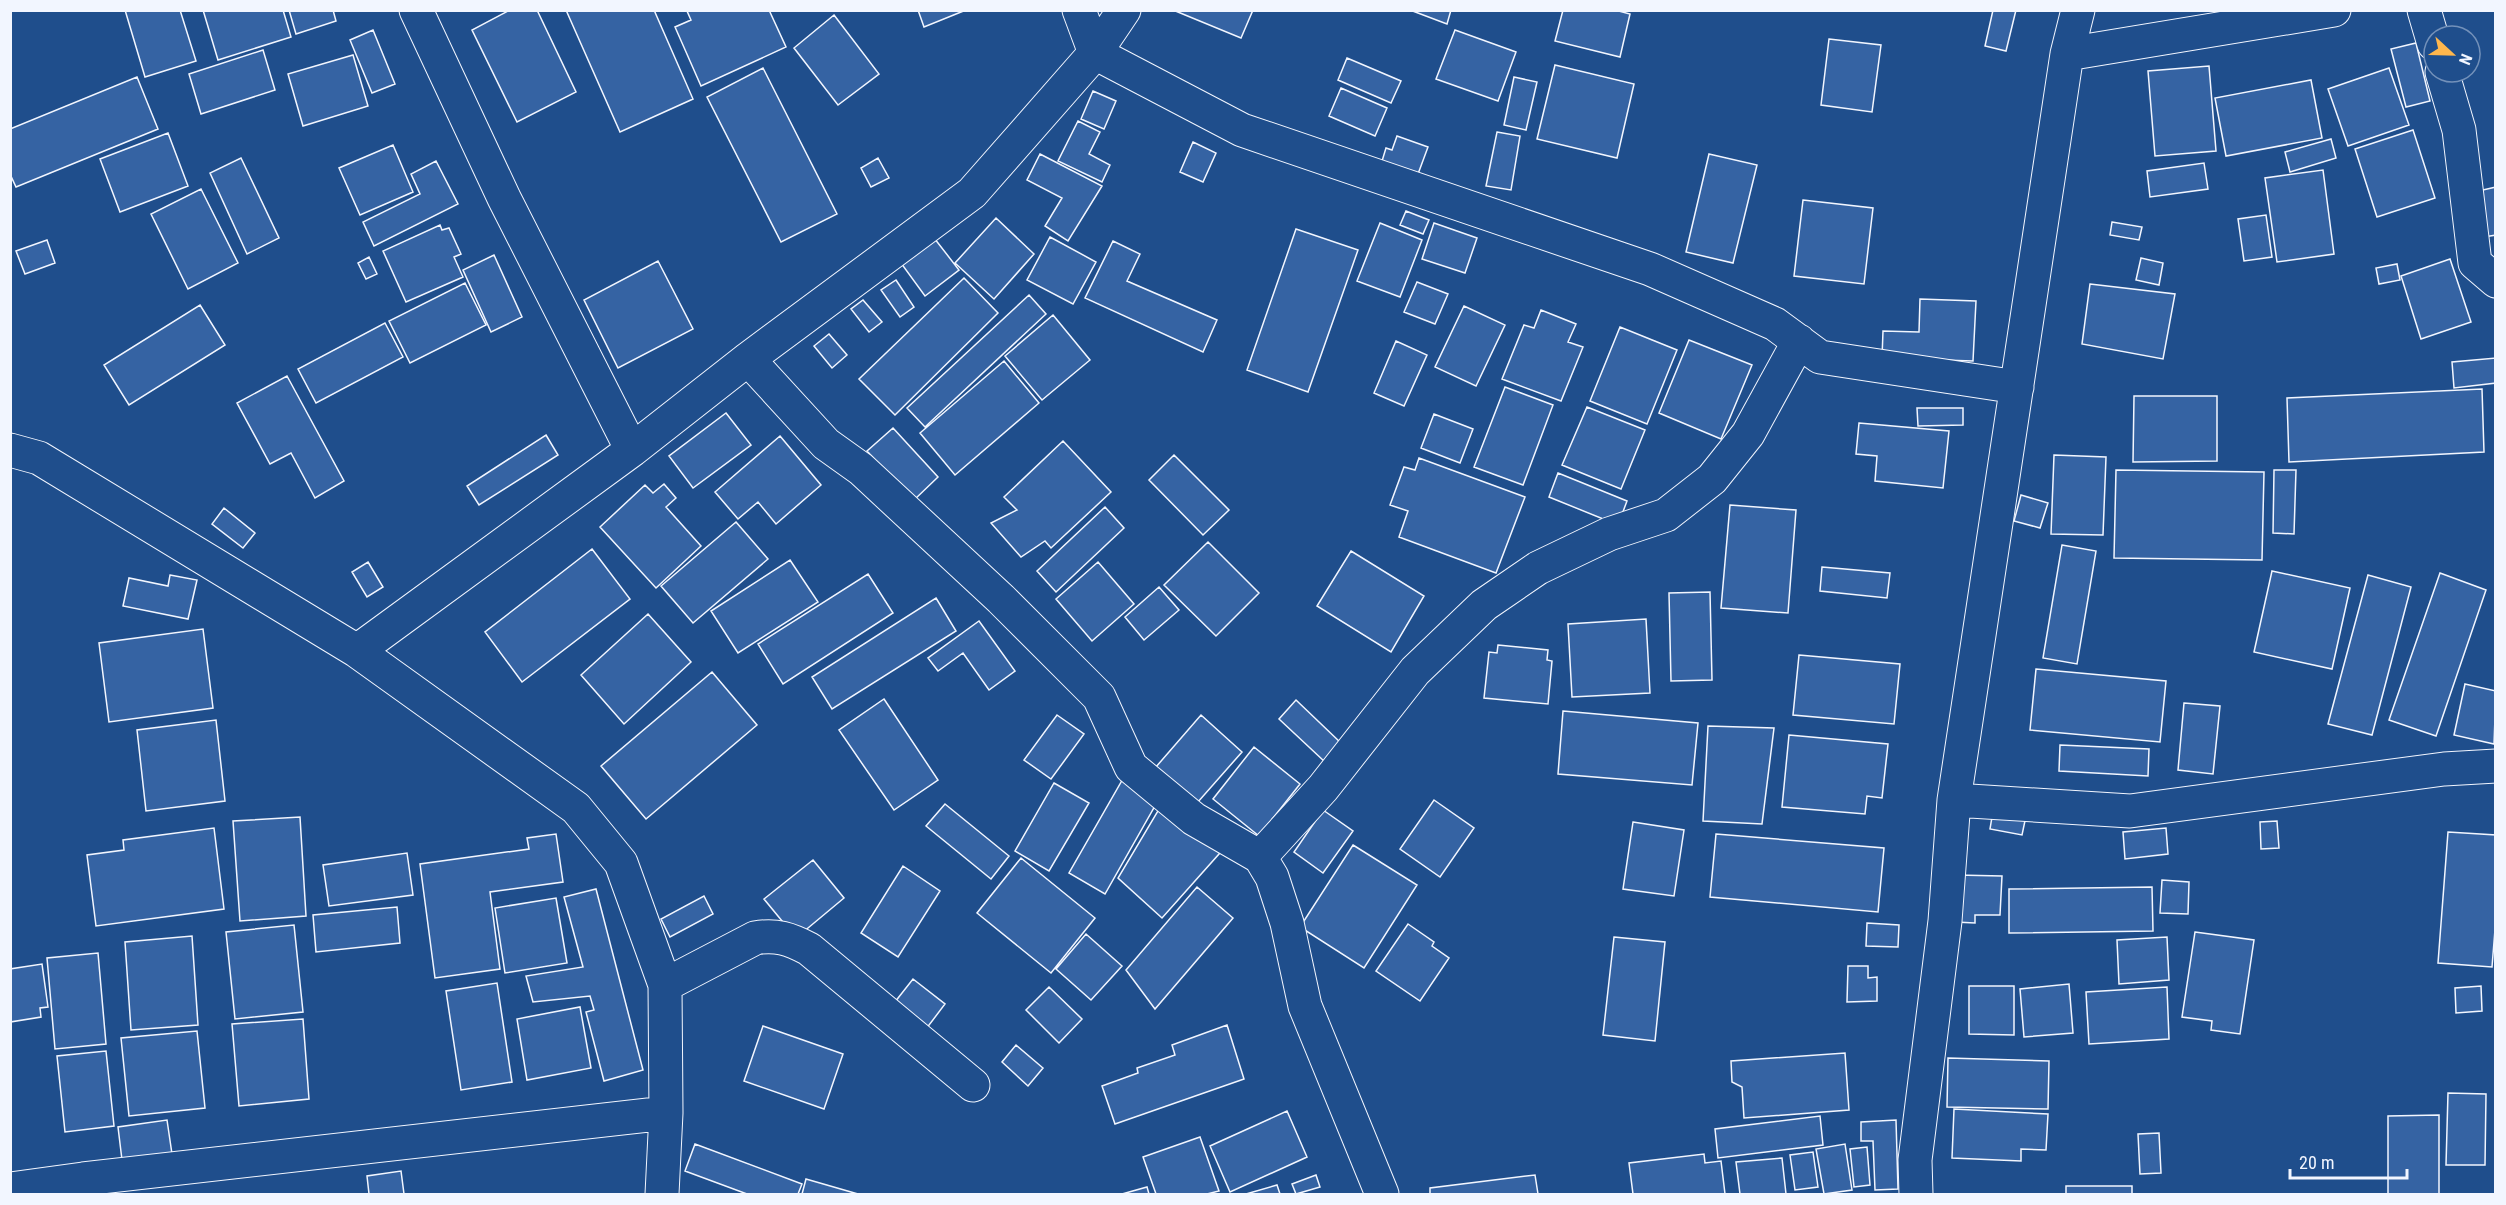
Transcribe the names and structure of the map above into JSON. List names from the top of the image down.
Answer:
{
  "scale_bar": "20 m",
  "north": "right"
}
